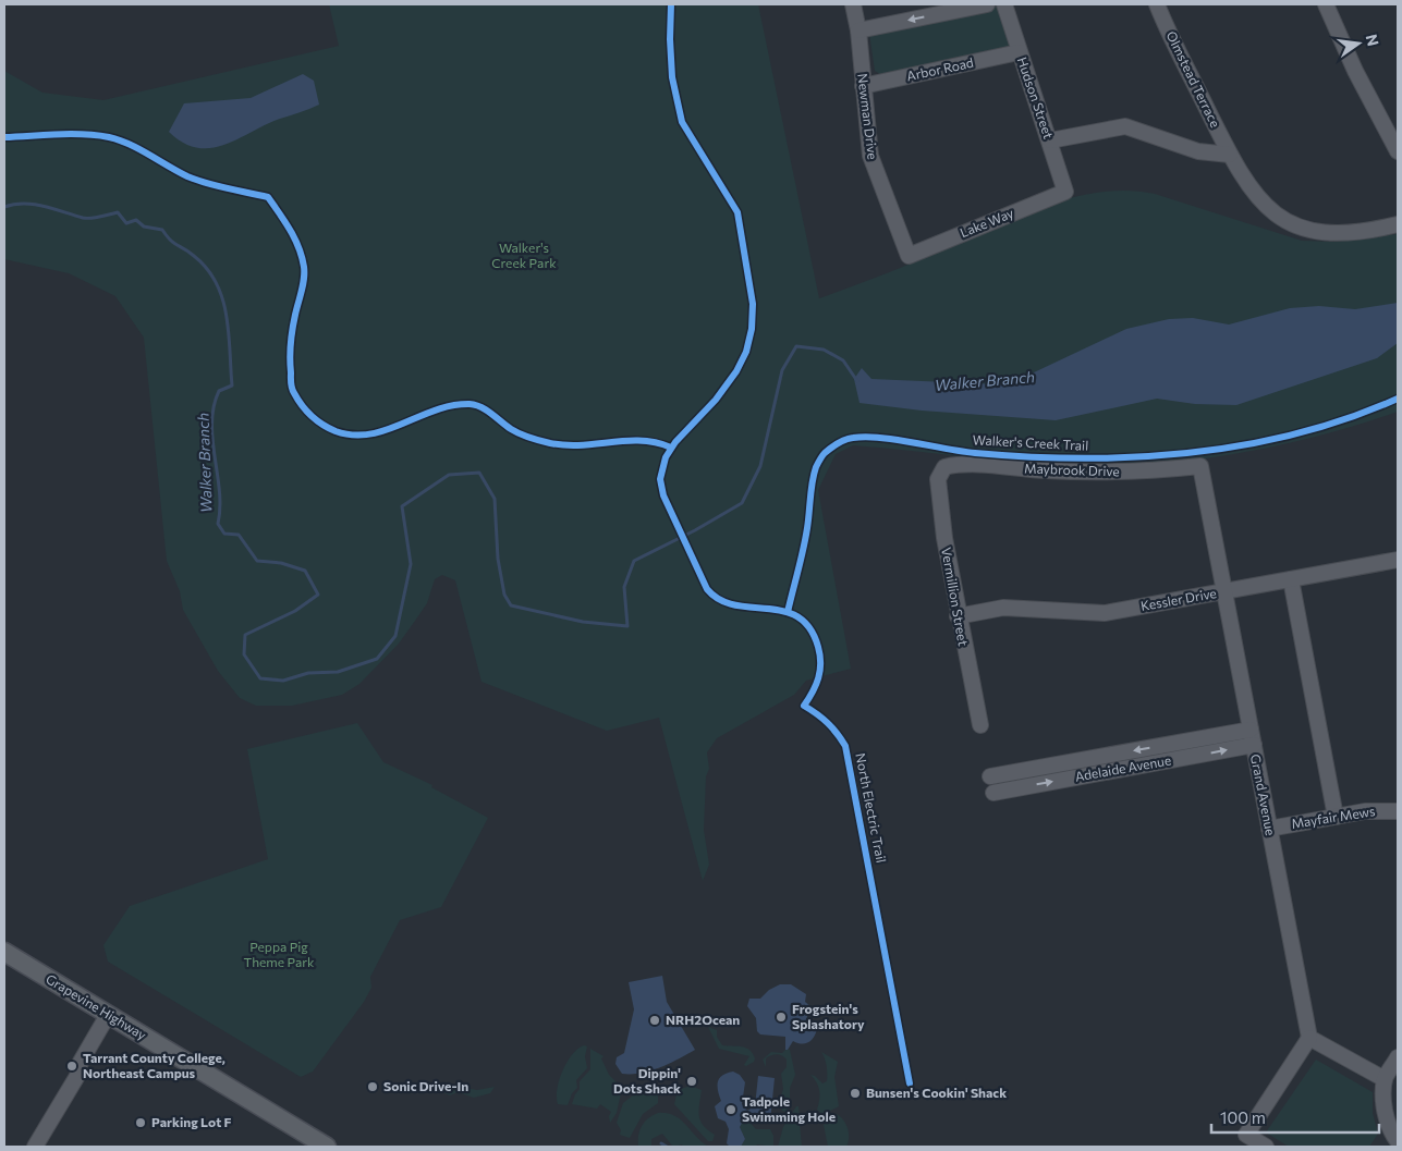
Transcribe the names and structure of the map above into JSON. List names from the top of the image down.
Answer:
{
  "streets": {
    "main road": ["Grapevine Highway"],
    "street": [
      "Arbor Road",
      "Olmstead Terrace",
      "Hudson Street",
      "Newman Drive",
      "Lake Way",
      "Maybrook Drive",
      "Vermillion Street",
      "Kessler Drive",
      "Adelaide Avenue",
      "Grand Avenue",
      "Mayfair Mews"
    ],
    "cycle path": ["Walker's Creek Trail", "North Electric Trail"]
  },
  "crossings": [
    ["Arbor Road", "Hudson Street"],
    ["Arbor Road", "Newman Drive"],
    ["Hudson Street", "Lake Way"],
    ["Newman Drive", "Lake Way"],
    ["Maybrook Drive", "Vermillion Street"],
    ["Maybrook Drive", "Grand Avenue"],
    ["Vermillion Street", "Kessler Drive"],
    ["Kessler Drive", "Grand Avenue"],
    ["Adelaide Avenue", "Grand Avenue"],
    ["Grand Avenue", "Mayfair Mews"]
  ],
  "water": ["Walker Branch"],
  "parks": ["Walker's Creek Park", "Peppa Pig Theme Park"],
  "places": [
    "Frogstein's Splashatory",
    "NRH2Ocean",
    "Tarrant County College, Northeast Campus",
    "Dippin' Dots Shack",
    "Sonic Drive-In",
    "Bunsen's Cookin' Shack",
    "Tadpole Swimming Hole",
    "Parking Lot F"
  ],
  "scale_bar": "100 m",
  "north": "right"
}
